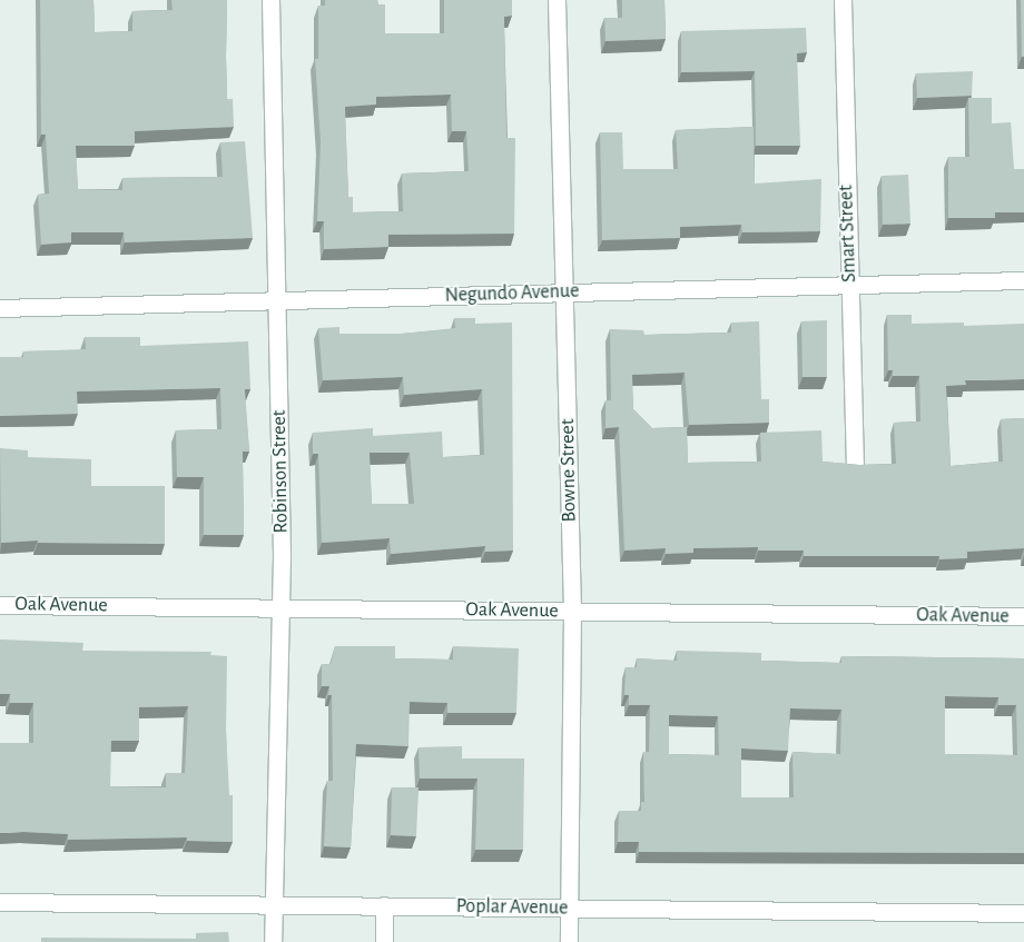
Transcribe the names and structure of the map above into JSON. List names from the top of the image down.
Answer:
{
  "streets": {
    "street": [
      "Smart Street",
      "Negundo Avenue",
      "Bowne Street",
      "Robinson Street",
      "Oak Avenue",
      "Poplar Avenue"
    ]
  },
  "crossings": [
    ["Smart Street", "Negundo Avenue"],
    ["Negundo Avenue", "Bowne Street"],
    ["Negundo Avenue", "Robinson Street"],
    ["Bowne Street", "Oak Avenue"],
    ["Bowne Street", "Poplar Avenue"],
    ["Robinson Street", "Oak Avenue"],
    ["Robinson Street", "Poplar Avenue"]
  ]
}
